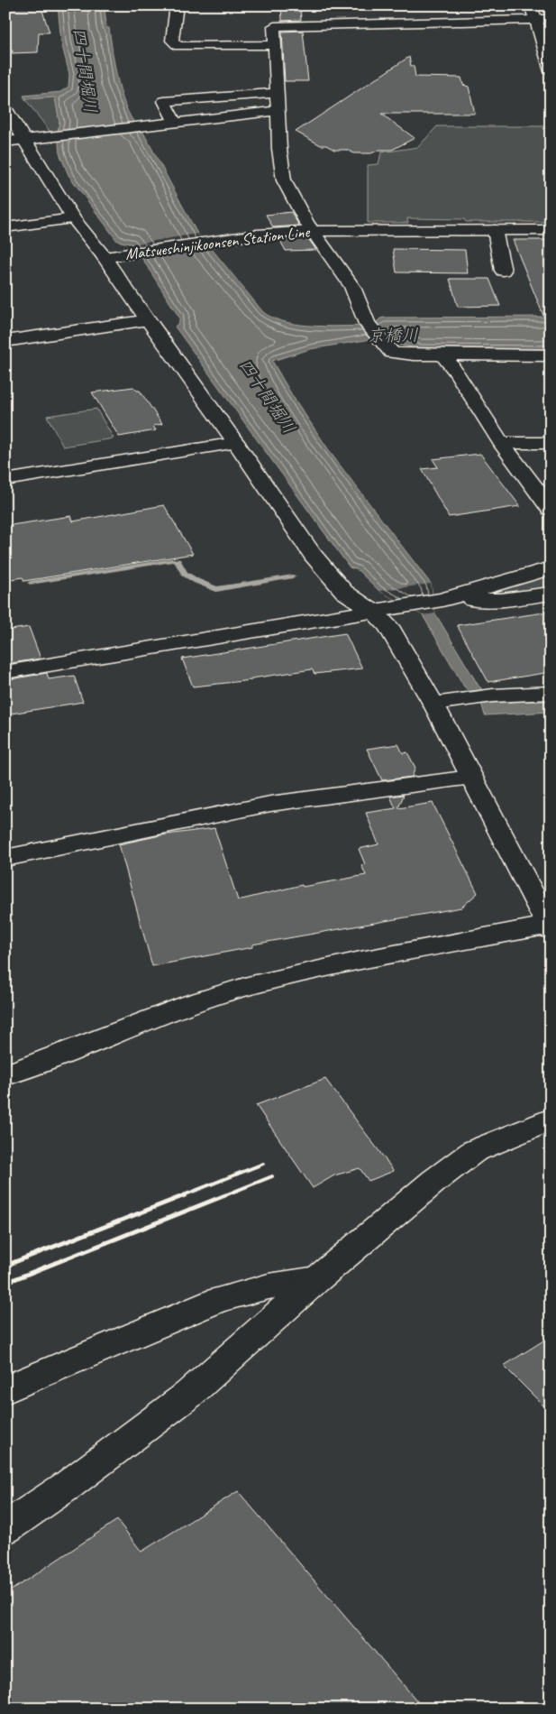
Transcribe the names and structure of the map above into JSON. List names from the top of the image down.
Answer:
{
  "streets": {
    "street": ["Matsueshinjikoonsen Station Line"]
  },
  "water": ["四十間堀川", "京橋川"]
}
